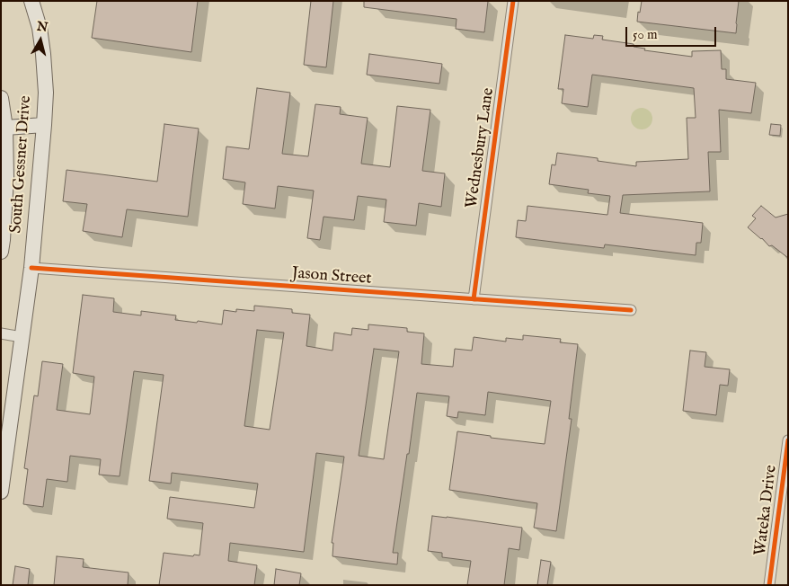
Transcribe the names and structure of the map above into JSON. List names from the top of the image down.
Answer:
{
  "streets": {
    "main road": ["South Gessner Drive"],
    "street": ["Wednesbury Lane", "Jason Street", "Wateka Drive"]
  },
  "crossings": [
    ["Wednesbury Lane", "Jason Street"],
    ["South Gessner Drive", "Jason Street"]
  ],
  "scale_bar": "50 m",
  "north": "top"
}
